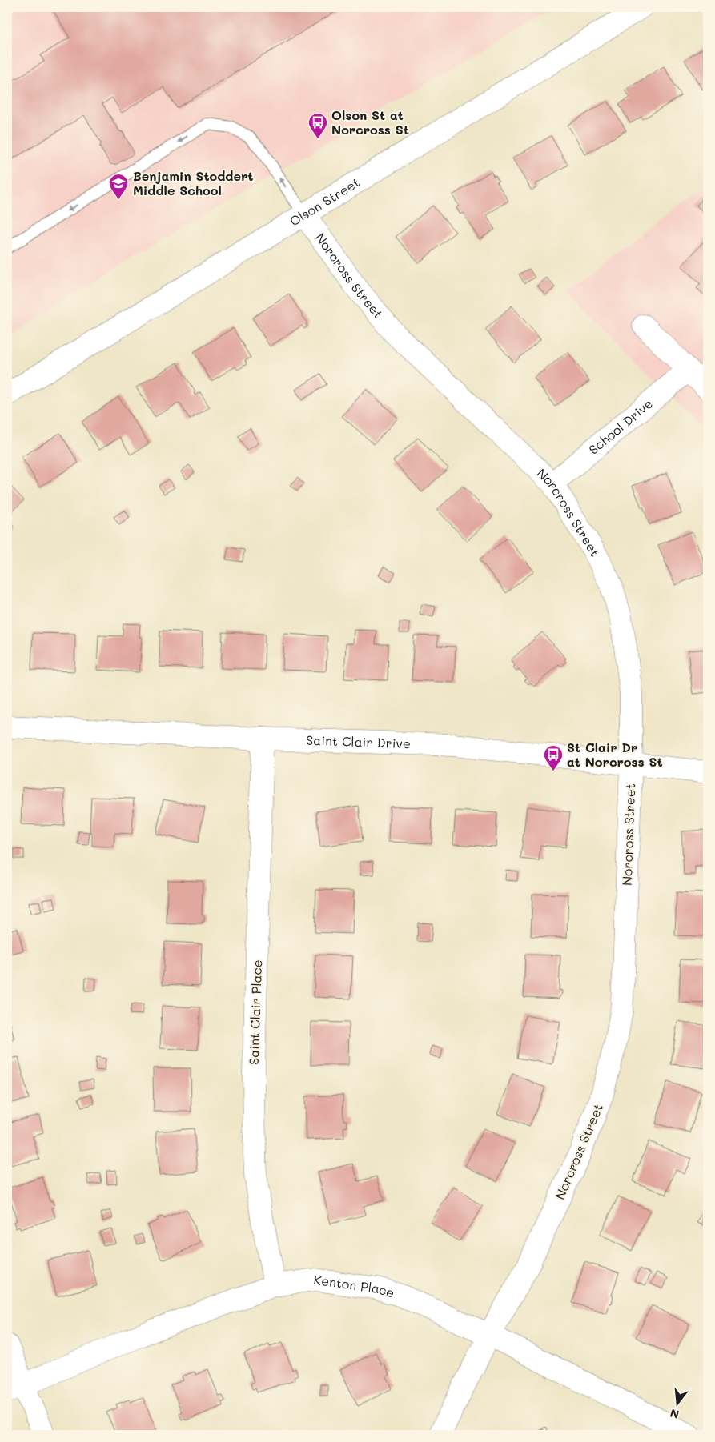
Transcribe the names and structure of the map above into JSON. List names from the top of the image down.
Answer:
{
  "streets": {
    "street": [
      "Olson Street",
      "Norcross Street",
      "School Drive",
      "Saint Clair Drive",
      "Saint Clair Place",
      "Kenton Place"
    ]
  },
  "crossings": [
    ["Olson Street", "Norcross Street"],
    ["Norcross Street", "School Drive"],
    ["Norcross Street", "Saint Clair Drive"],
    ["Norcross Street", "Kenton Place"],
    ["Saint Clair Drive", "Saint Clair Place"],
    ["Saint Clair Place", "Kenton Place"]
  ],
  "places": {
    "bus stop": ["Olson St at Norcross St", "St Clair Dr at Norcross St"],
    "school or university": ["Benjamin Stoddert Middle School"]
  },
  "north": "bottom"
}
